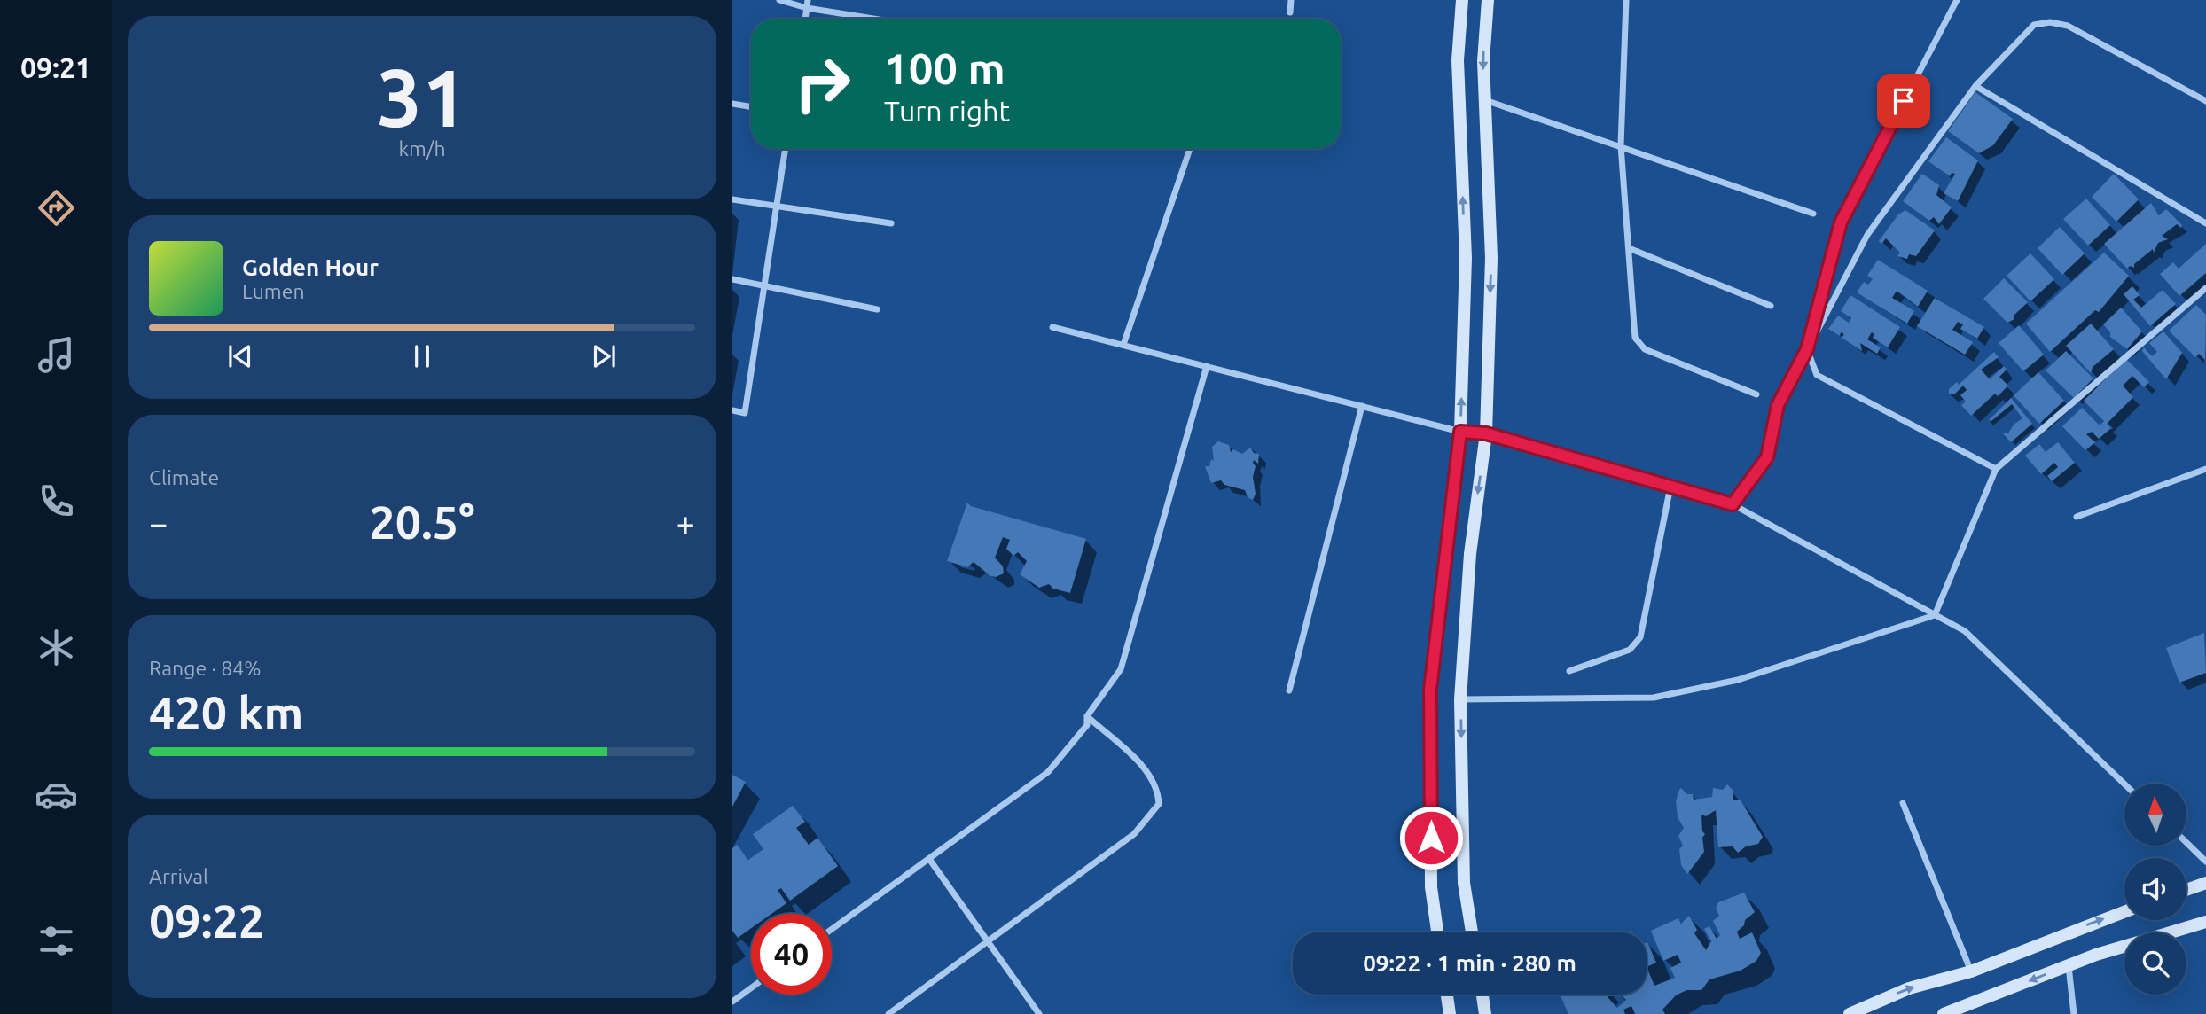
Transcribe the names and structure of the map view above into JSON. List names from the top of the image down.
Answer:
{
  "north": "top",
  "page": {
    "tabs": "09:21",
    "tile": [
      ["31", "km/h"],
      "Climate",
      ["Range · 84%", "420 km"],
      ["Arrival", "09:22"]
    ],
    "turn": ["100 m", "Turn right"],
    "song": ["Golden Hour", "Lumen"],
    "heat": ["−", "20.5°", "+"],
    "limit": "40",
    "trip": "09:22 · 1 min · 280 m"
  }
}
